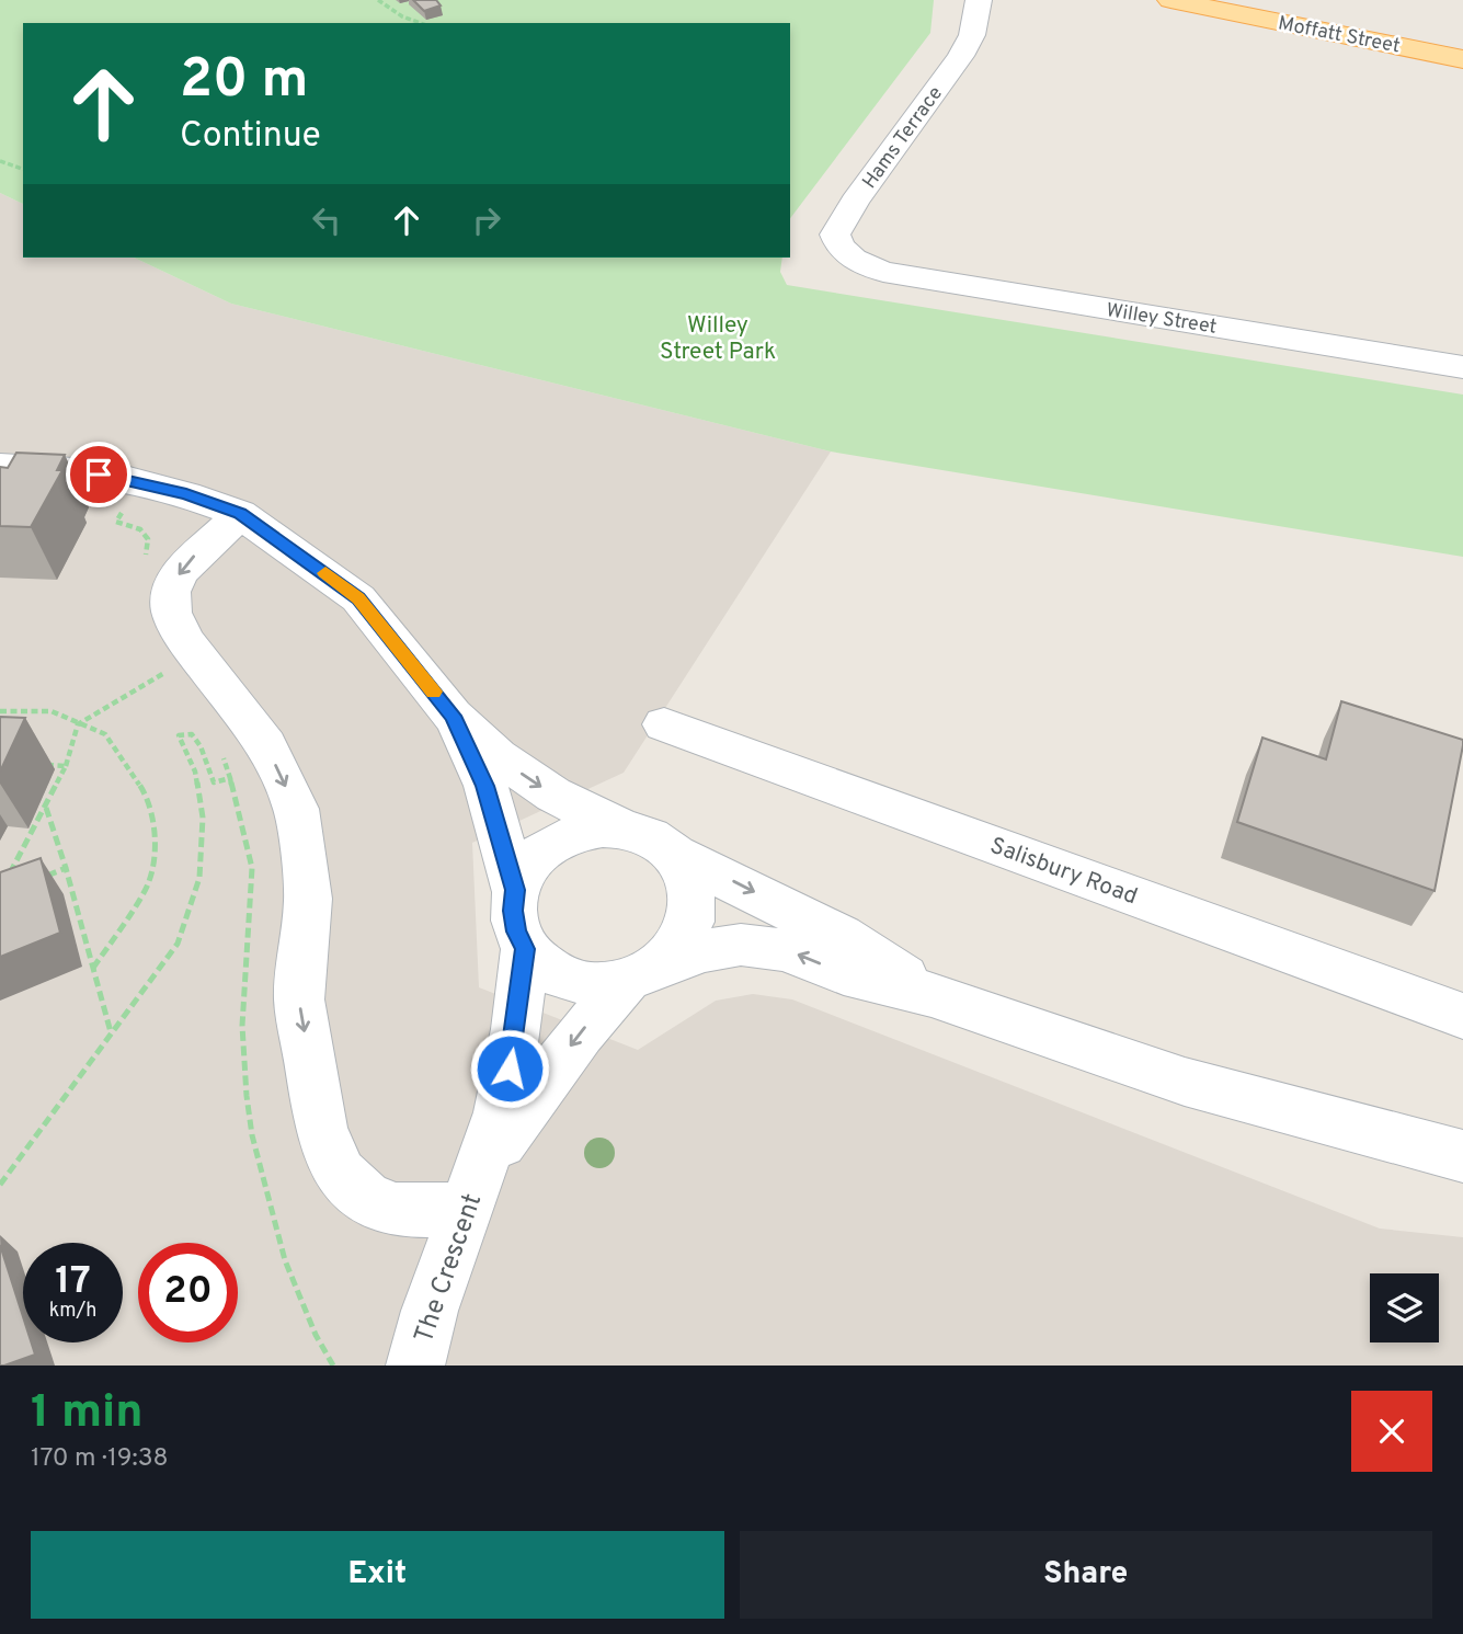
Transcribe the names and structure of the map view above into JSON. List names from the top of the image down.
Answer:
{
  "streets": {
    "main road": ["Moffatt Street"],
    "street": [
      "Hams Terrace",
      "Willey Street",
      "Salisbury Road",
      "The Crescent"
    ]
  },
  "crossings": [
    ["Hams Terrace", "Willey Street"]
  ],
  "one_way": ["The Crescent"],
  "parks": ["Willey Street Park"],
  "page": {
    "turn": ["20 m", "Continue"],
    "speed": "17 km/h",
    "limit": "20",
    "heading": ["1 min", "170 m · 19:38"],
    "buttons": ["Exit", "Share"]
  }
}
